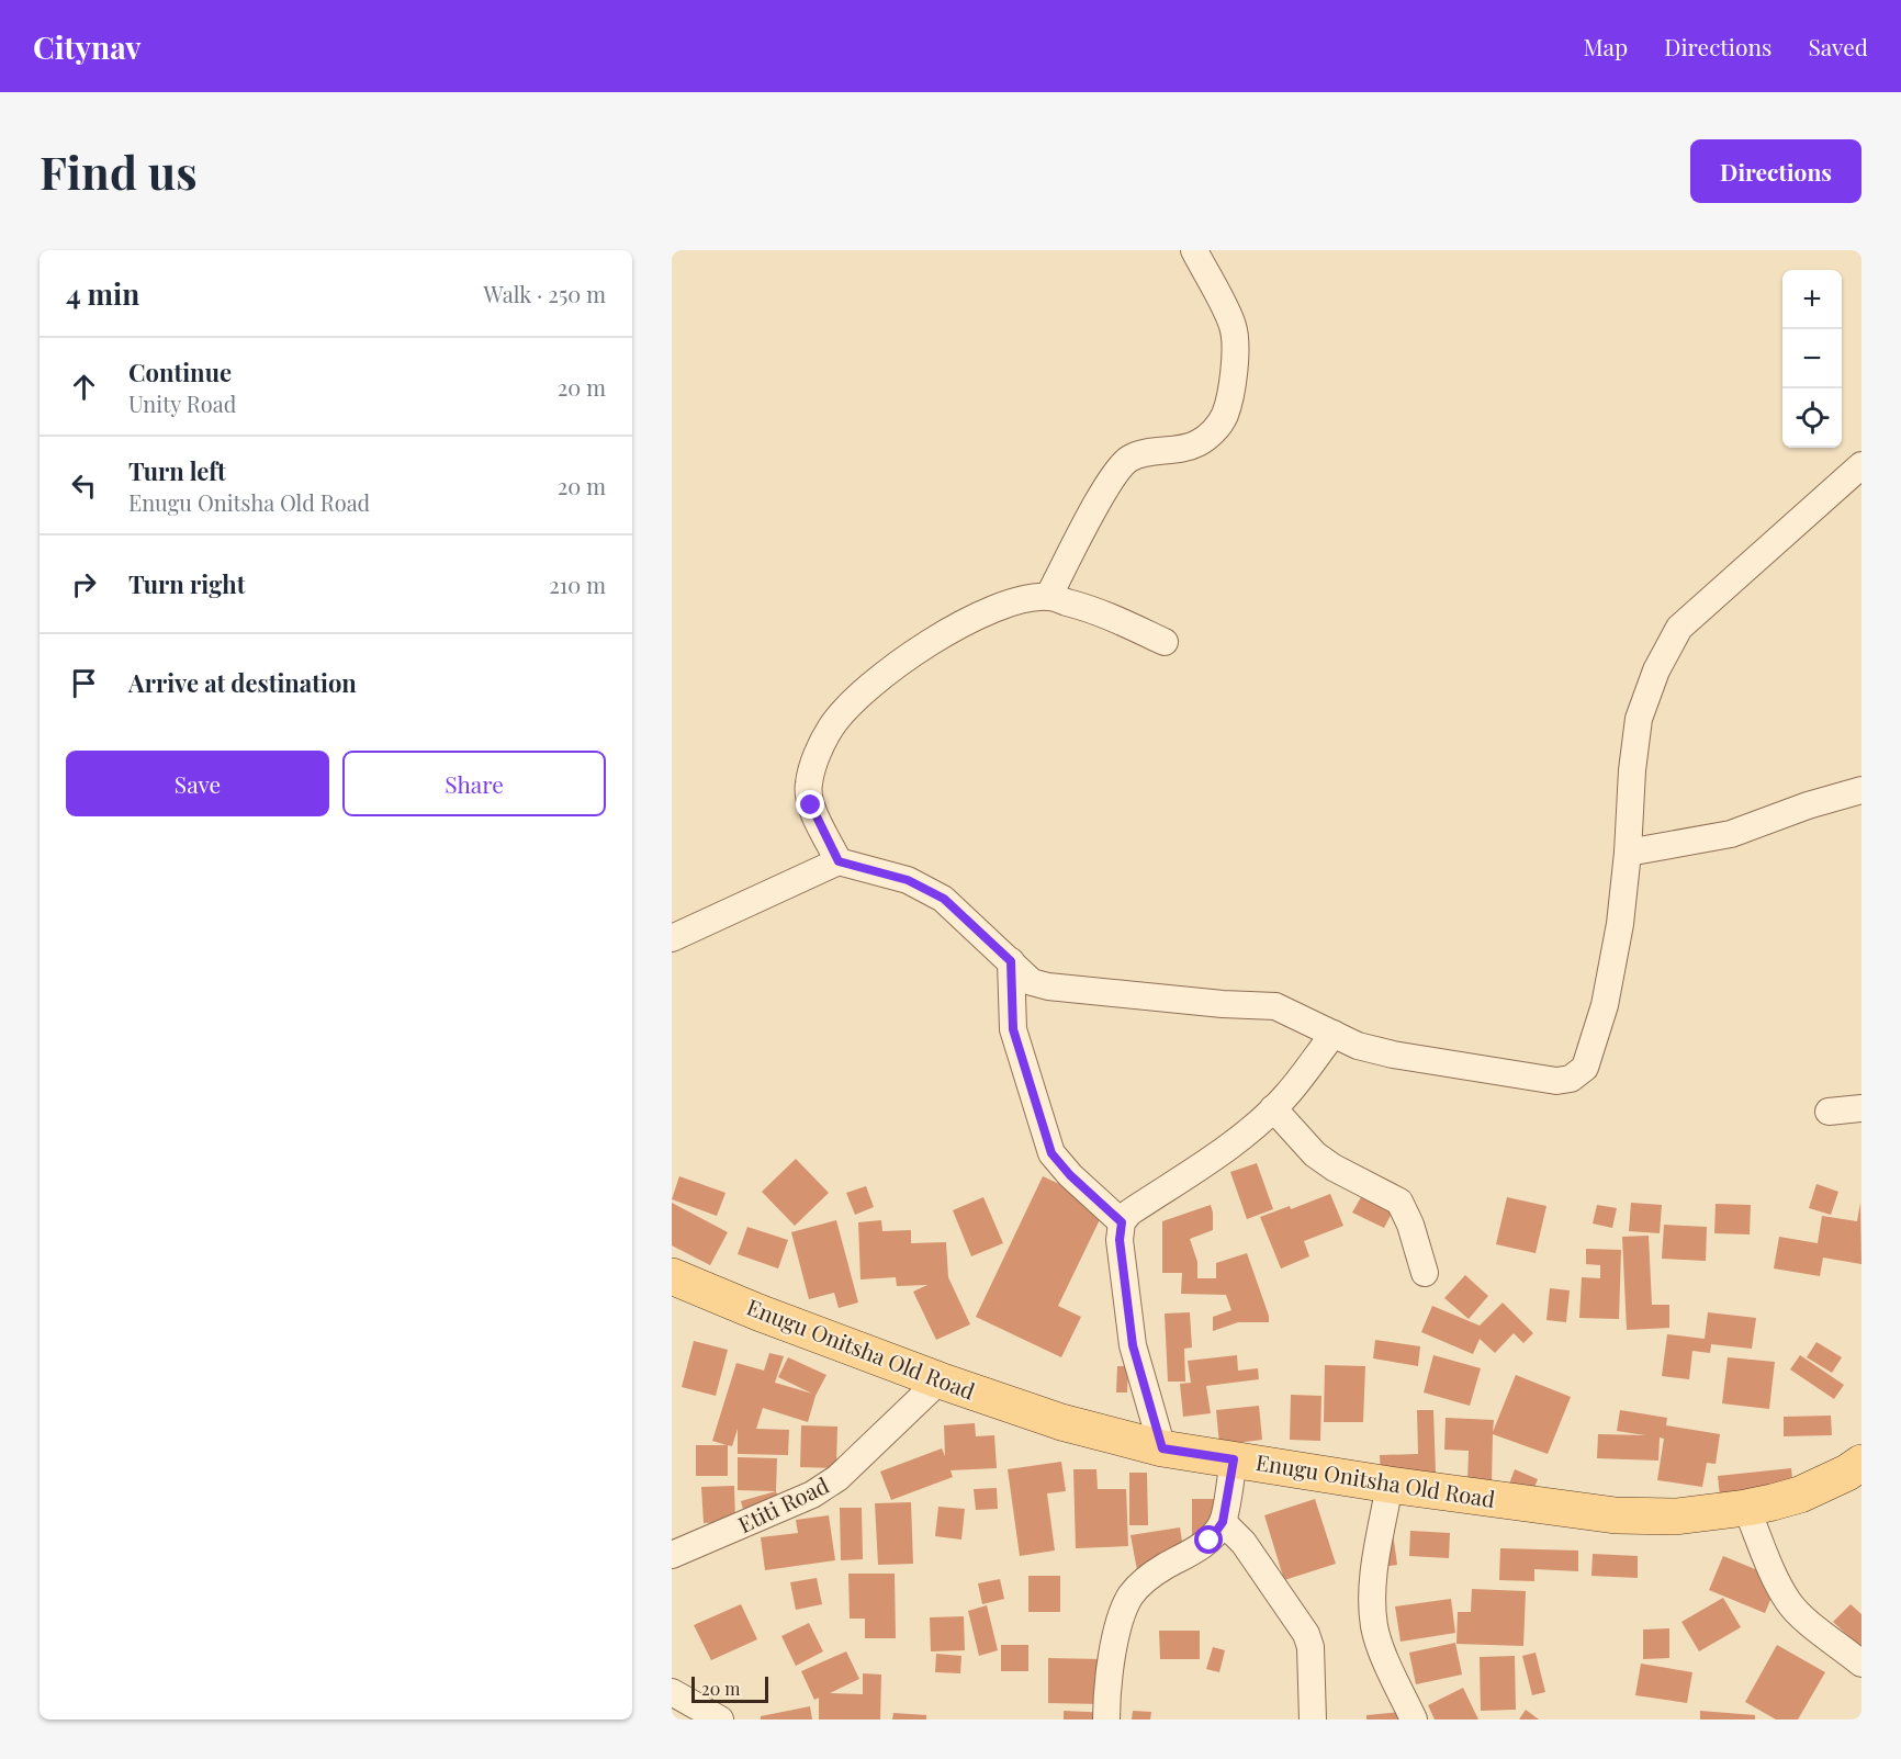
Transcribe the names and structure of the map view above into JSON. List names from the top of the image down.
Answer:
{
  "streets": {
    "main road": ["Enugu Onitsha Old Road"],
    "street": ["Etiti Road"]
  },
  "crossings": [
    ["Enugu Onitsha Old Road", "Etiti Road"]
  ],
  "scale_bar": "20 m",
  "page": {
    "header": "Citynav",
    "nav": ["Map", "Directions", "Saved"],
    "buttons": [
      "Directions",
      ["Save", "Share"]
    ],
    "title": "Find us",
    "heading": ["4 min", "Walk · 250 m"],
    "map_buttons": ["+", "−"],
    "list": [
      ["Continue", "Unity Road", "20 m"],
      ["Turn left", "Enugu Onitsha Old Road", "20 m"],
      ["Turn right", "210 m"],
      "Arrive at destination"
    ],
    "scale": "20 m"
  }
}
